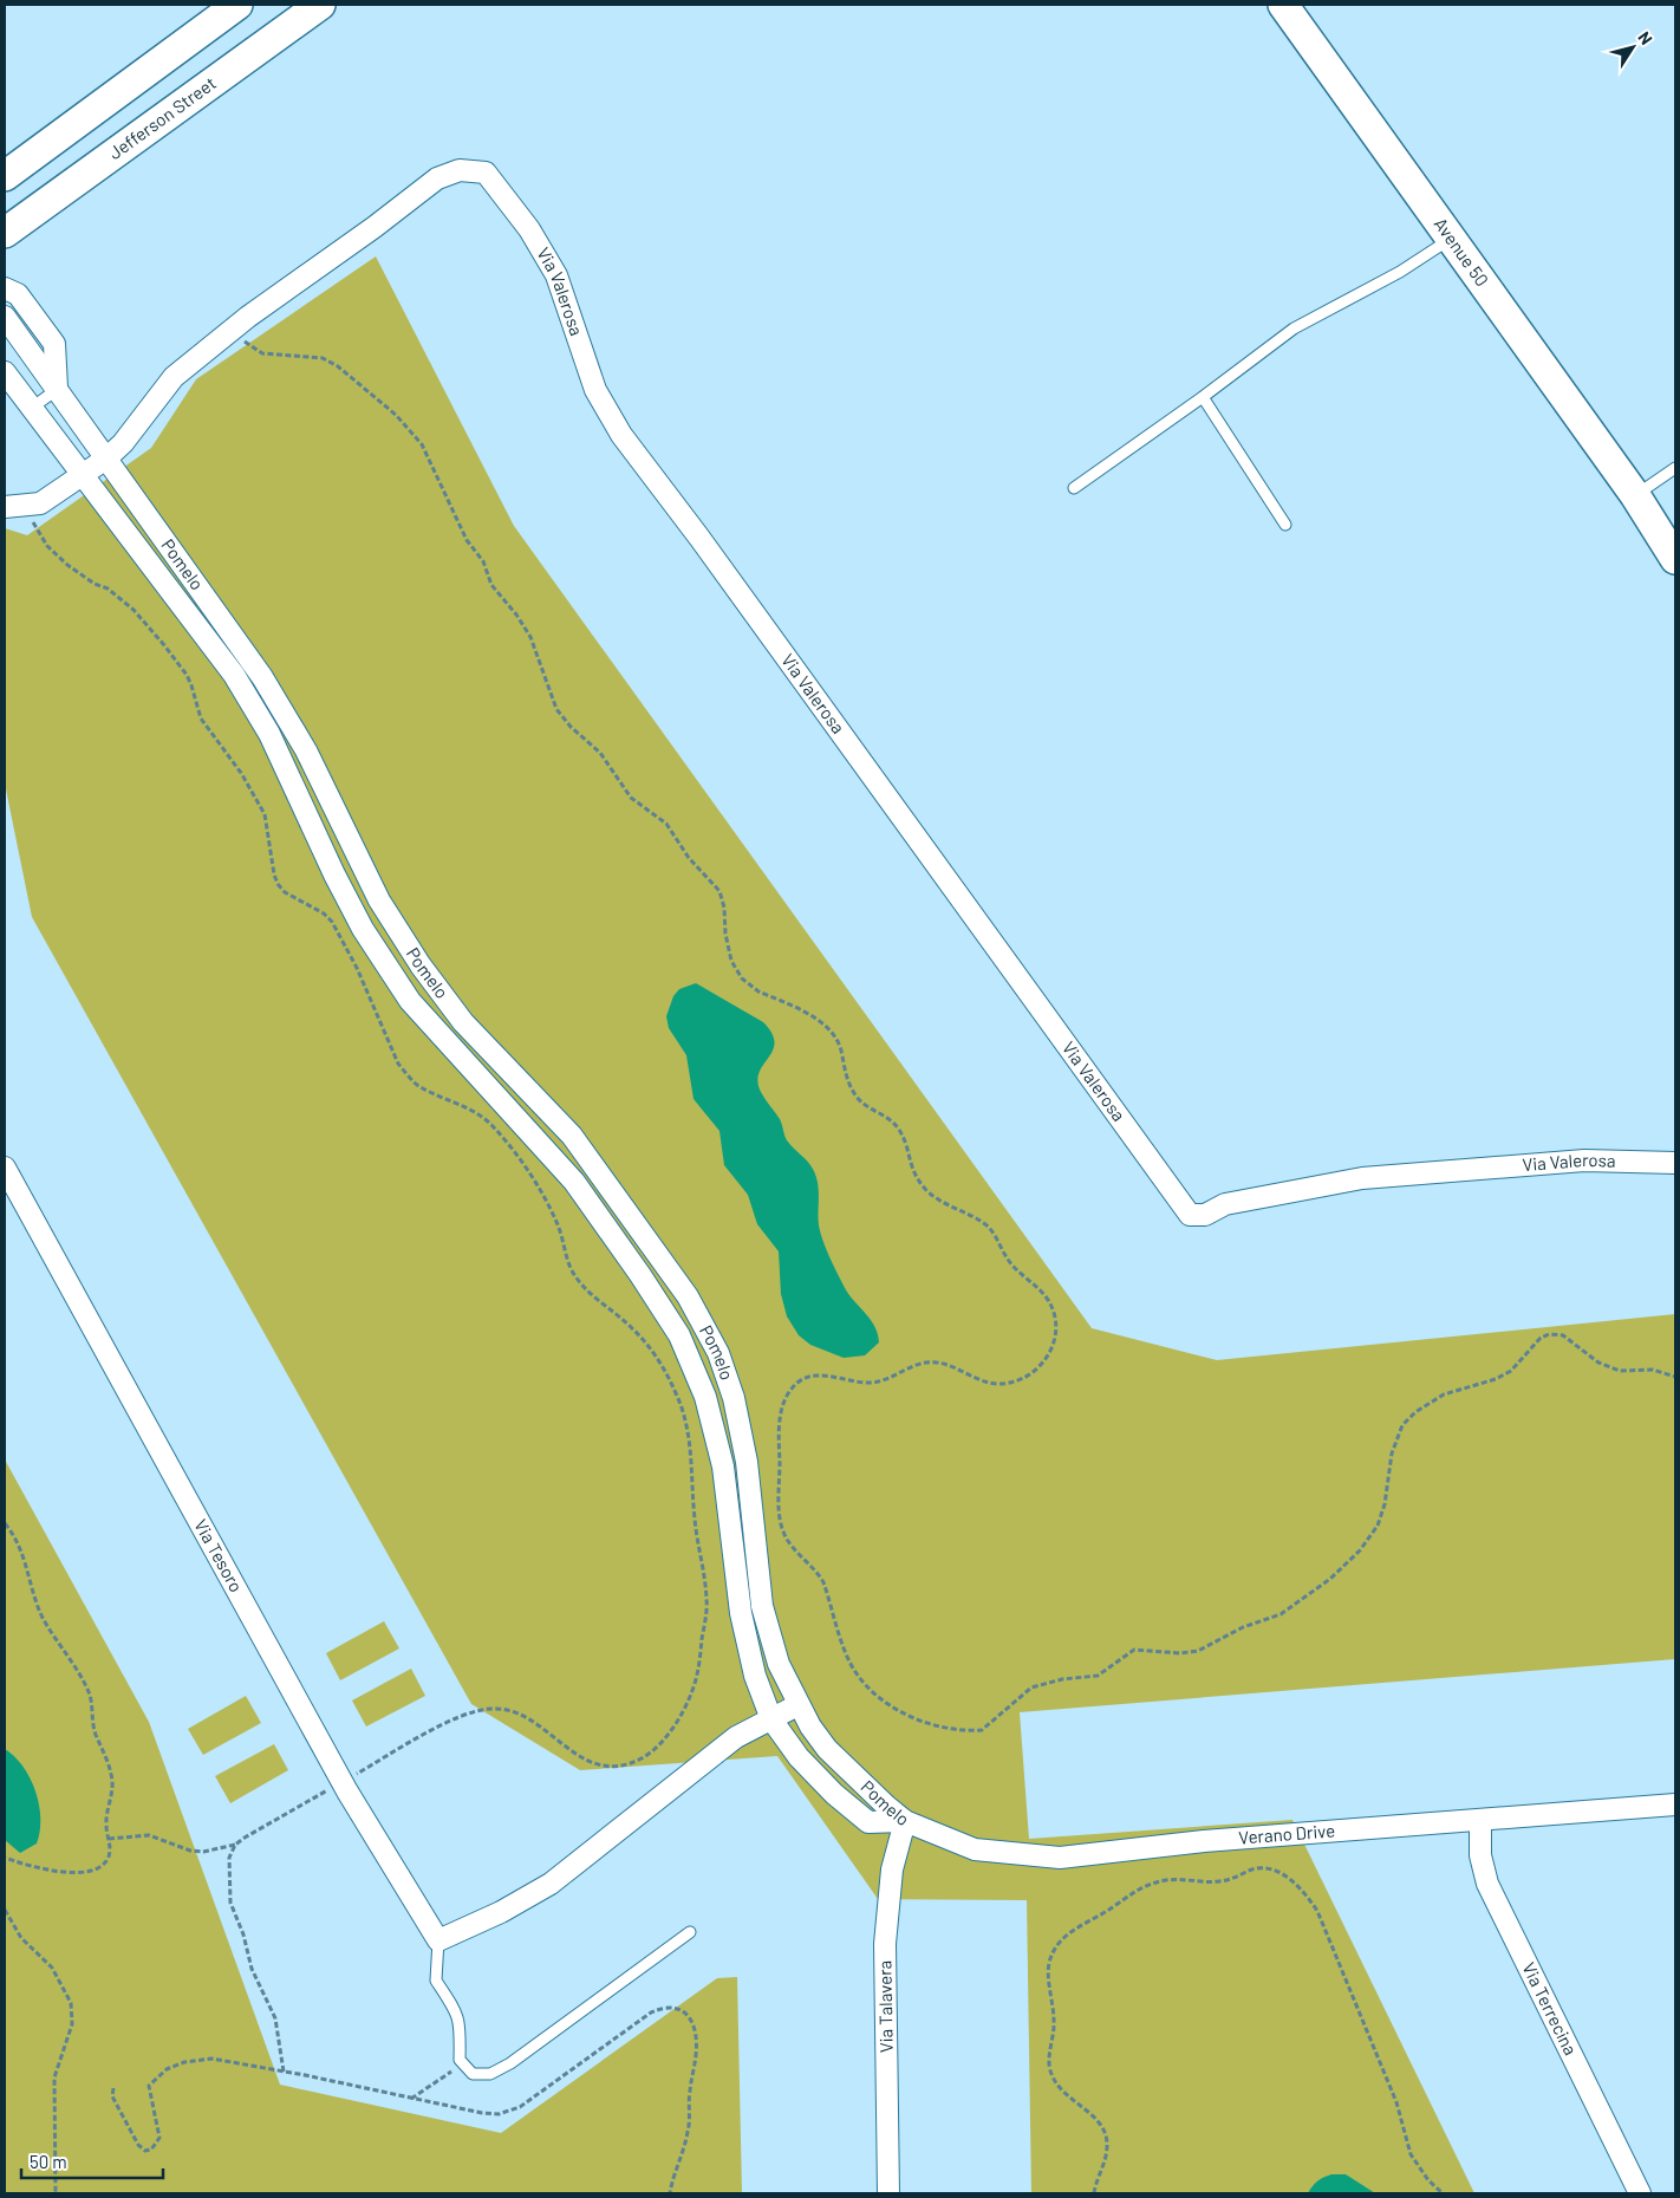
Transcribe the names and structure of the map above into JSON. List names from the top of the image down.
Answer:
{
  "streets": {
    "main road": ["Jefferson Street", "Avenue 50"],
    "street": [
      "Via Valerosa",
      "Pomelo",
      "Via Tesoro",
      "Verano Drive",
      "Via Talavera",
      "Via Terrecina"
    ]
  },
  "crossings": [
    ["Via Valerosa", "Pomelo"],
    ["Pomelo", "Verano Drive"],
    ["Pomelo", "Via Talavera"],
    ["Verano Drive", "Via Talavera"],
    ["Verano Drive", "Via Terrecina"]
  ],
  "scale_bar": "50 m",
  "north": "top right"
}
